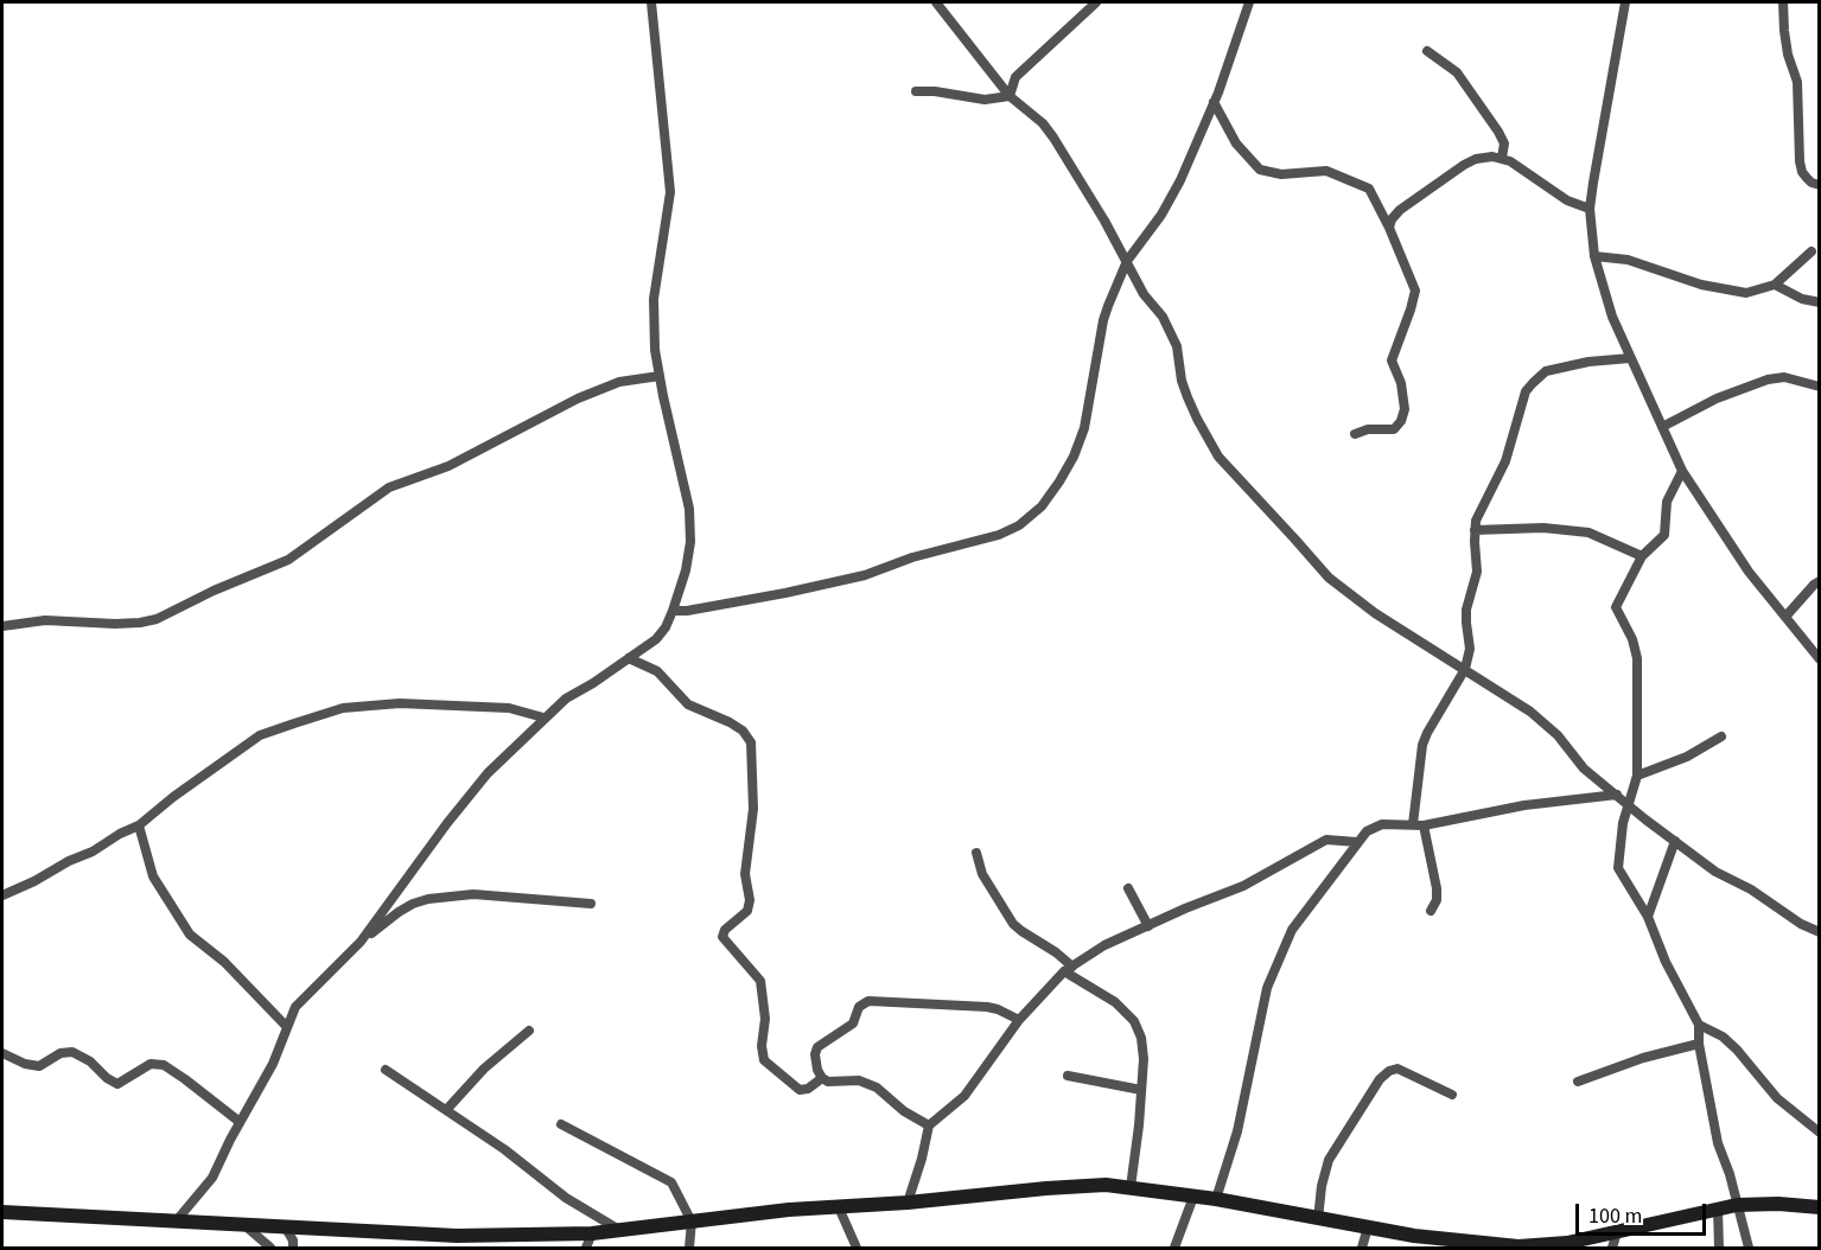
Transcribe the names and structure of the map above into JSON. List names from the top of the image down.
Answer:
{
  "scale_bar": "100 m"
}
